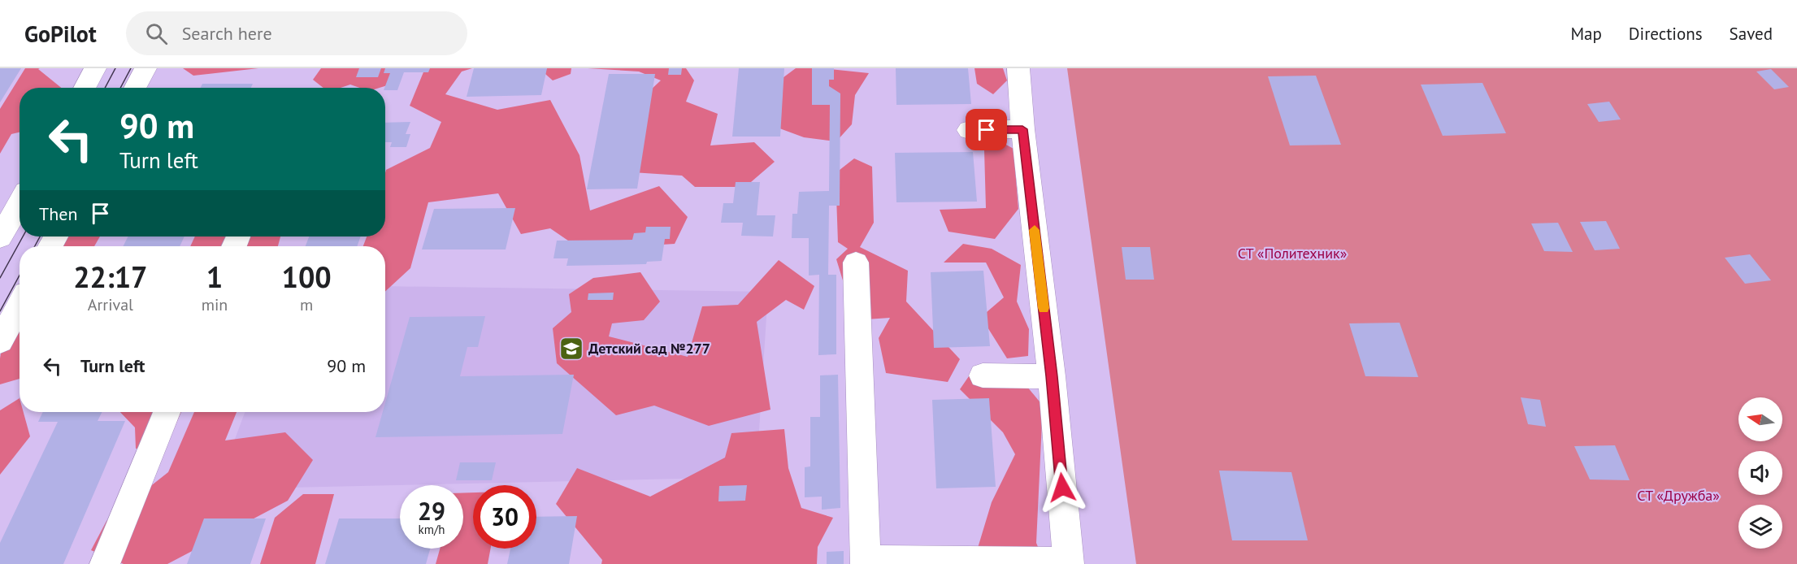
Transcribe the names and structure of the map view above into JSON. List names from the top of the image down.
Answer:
{
  "parks": ["СТ «Политехник»", "СТ «Дружба»"],
  "places": {
    "school or university": ["Детский сад №277"]
  },
  "north": "left",
  "page": {
    "header": "GoPilot",
    "search": "Search here",
    "nav": ["Map", "Directions", "Saved"],
    "turn": ["90 m", "Turn left"],
    "then": "Then",
    "eta": [
      "22:17",
      "Arrival",
      "1",
      "min",
      "100",
      "m"
    ],
    "list": [
      {
        "name": "Turn left",
        "value": "90 m"
      }
    ],
    "speed": "29 km/h",
    "limit": "30"
  }
}
